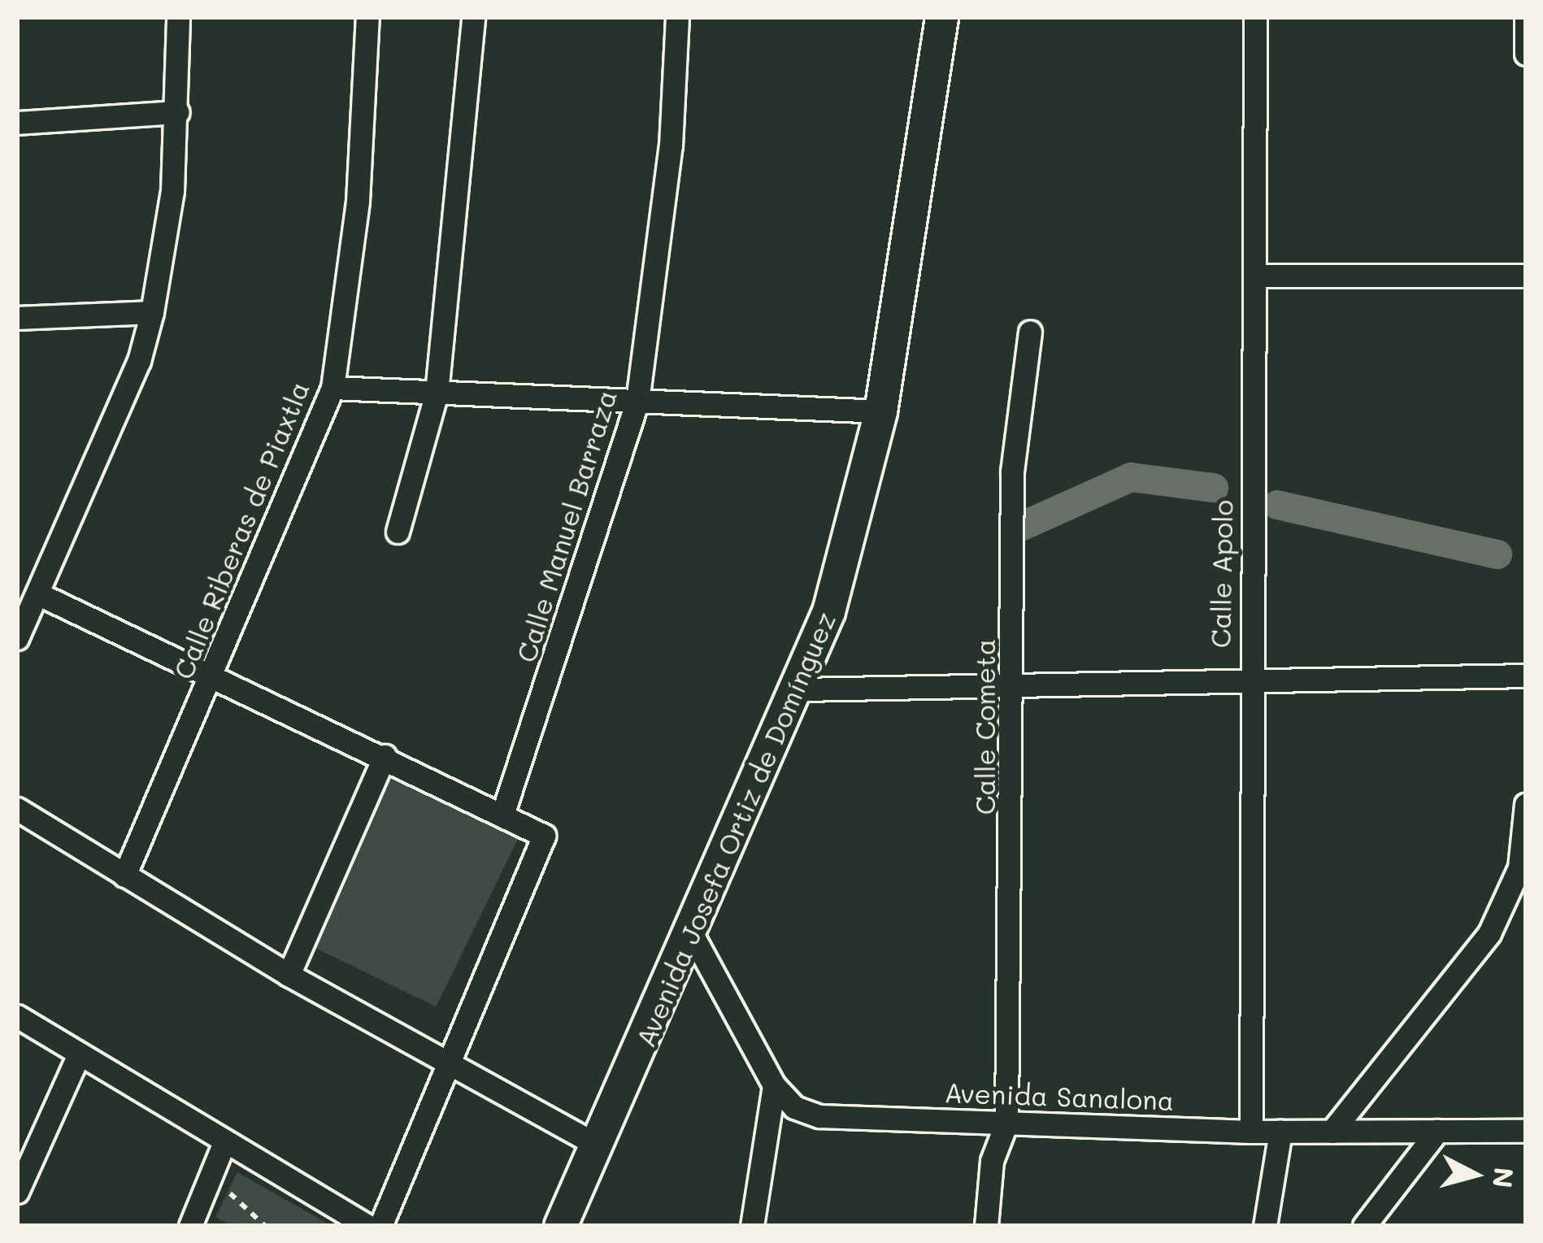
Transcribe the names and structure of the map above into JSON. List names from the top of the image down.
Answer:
{
  "streets": {
    "street": [
      "Calle Manuel Barraza",
      "Calle Riberas de Piaxtla",
      "Calle Apolo",
      "Calle Cometa",
      "Avenida Josefa Ortiz de Domínguez",
      "Avenida Sanalona"
    ]
  },
  "crossings": [
    ["Calle Apolo", "Avenida Sanalona"],
    ["Calle Cometa", "Avenida Sanalona"],
    ["Avenida Josefa Ortiz de Domínguez", "Avenida Sanalona"]
  ],
  "north": "right"
}
